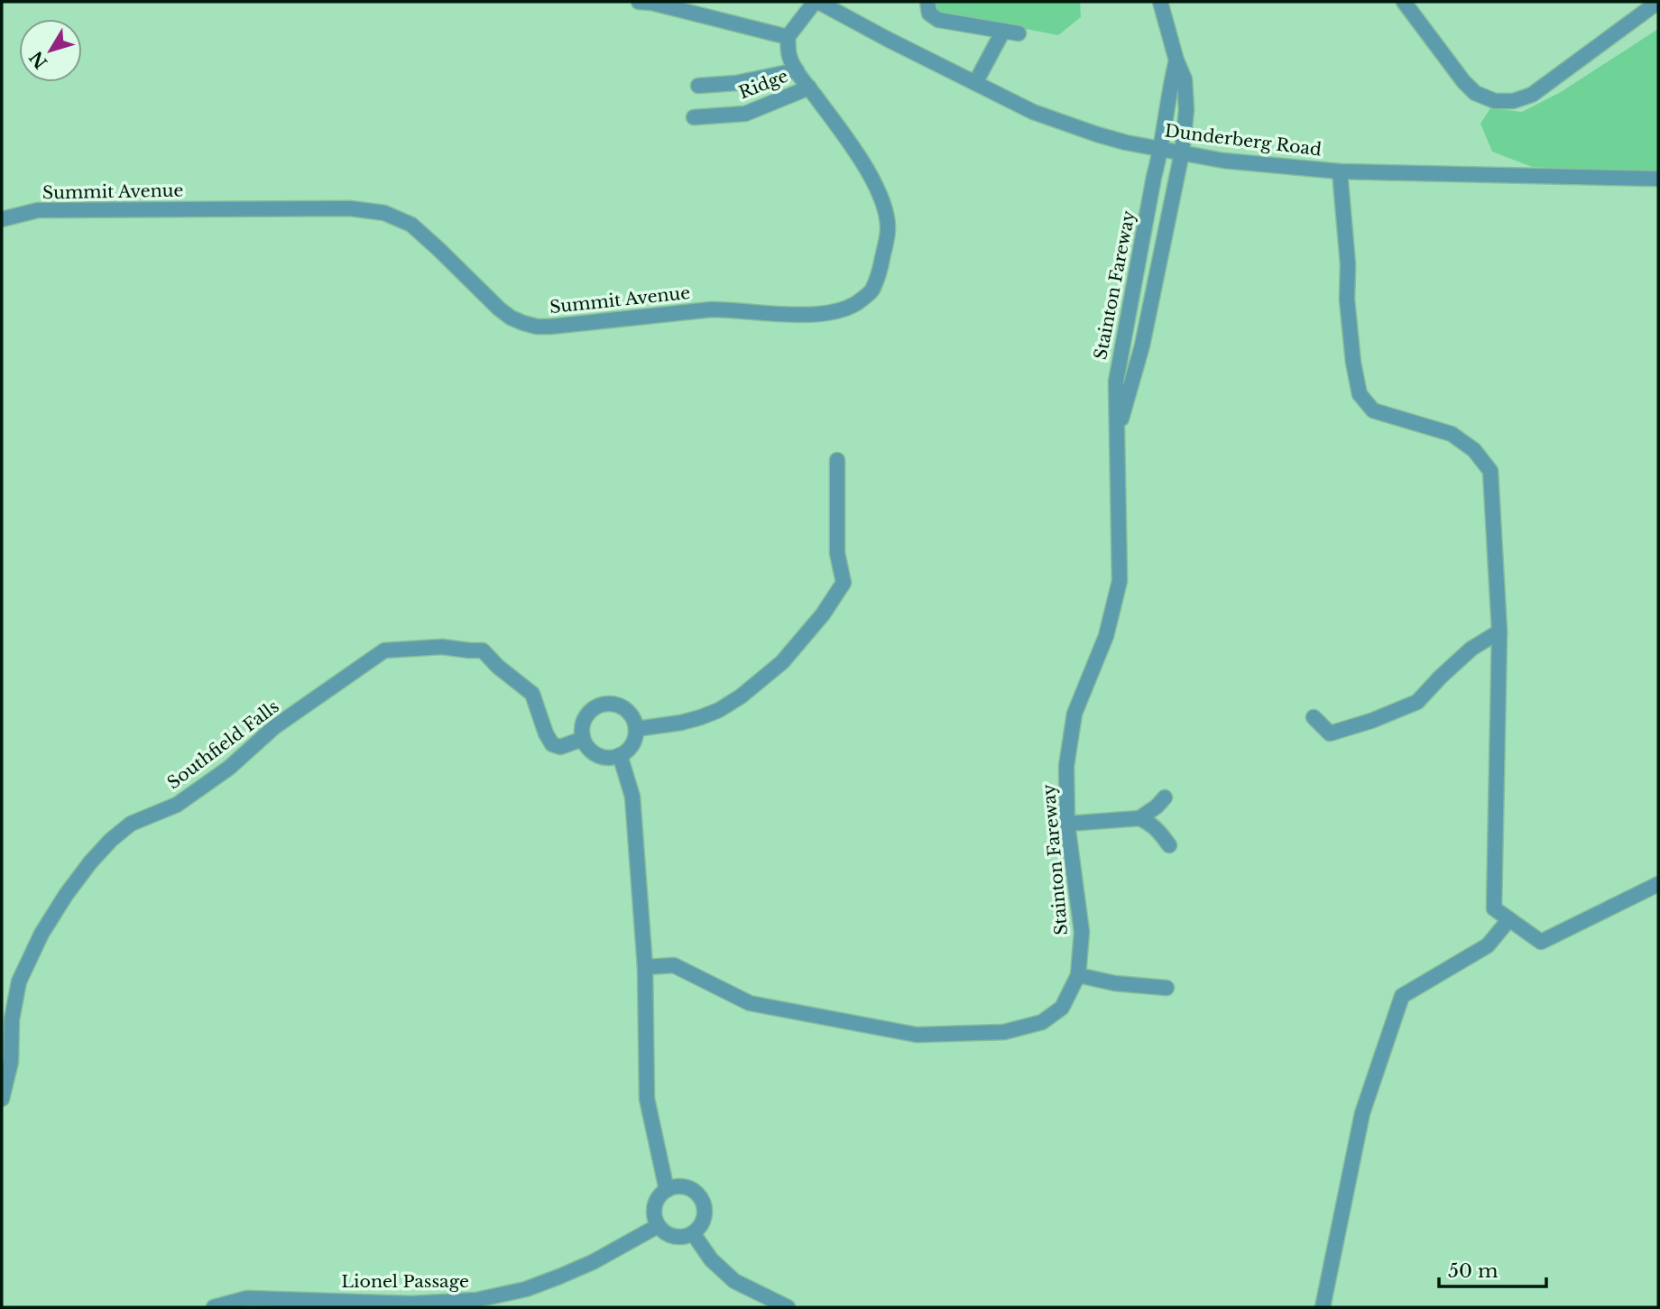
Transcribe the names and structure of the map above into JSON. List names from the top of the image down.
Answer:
{
  "streets": {
    "street": [
      "Ridge",
      "Dunderberg Road",
      "Summit Avenue",
      "Stainton Fareway",
      "Southfield Falls",
      "Lionel Passage"
    ]
  },
  "crossings": [
    ["Ridge", "Summit Avenue"],
    ["Dunderberg Road", "Stainton Fareway"]
  ],
  "scale_bar": "50 m",
  "north": "bottom left"
}
